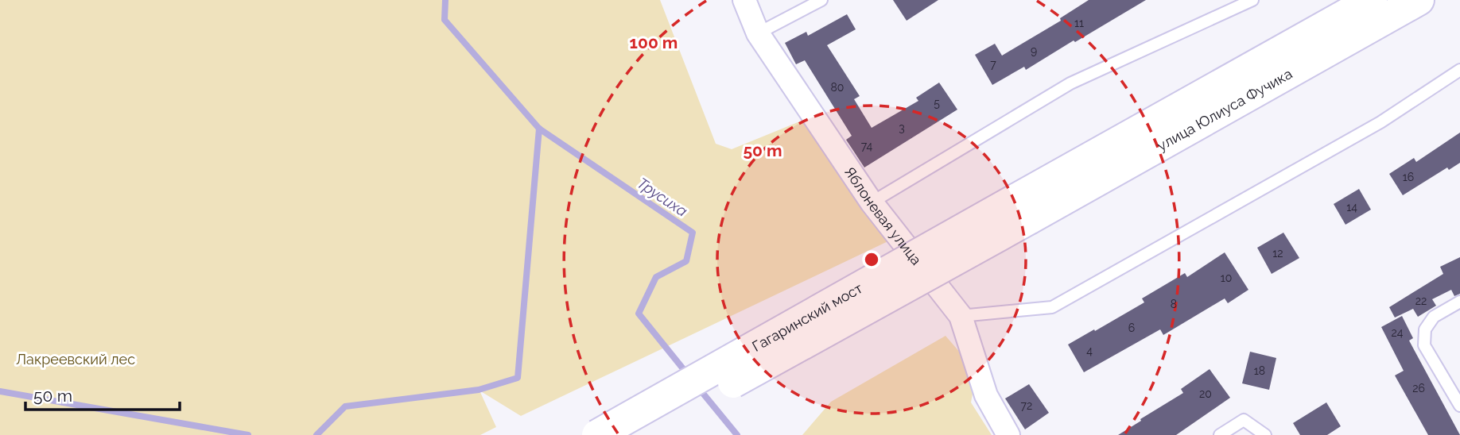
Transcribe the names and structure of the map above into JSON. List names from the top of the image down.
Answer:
{
  "streets": {
    "main road": ["улица Юлиуса Фучика", "Гагаринский мост"],
    "street": ["Яблоневая улица"]
  },
  "crossings": [
    ["улица Юлиуса Фучика", "Гагаринский мост"]
  ],
  "water": ["Трусиха"],
  "parks": ["Лакреевский лес"],
  "house_numbers": [
    "11",
    "9",
    "7",
    "80",
    "5",
    "3",
    "74",
    "16",
    "14",
    "12",
    "10",
    "22",
    "8",
    "6",
    "24",
    "4",
    "18",
    "26",
    "20",
    "72"
  ],
  "scale_bar": "50 m",
  "rings": ["100 m", "50 m"]
}
